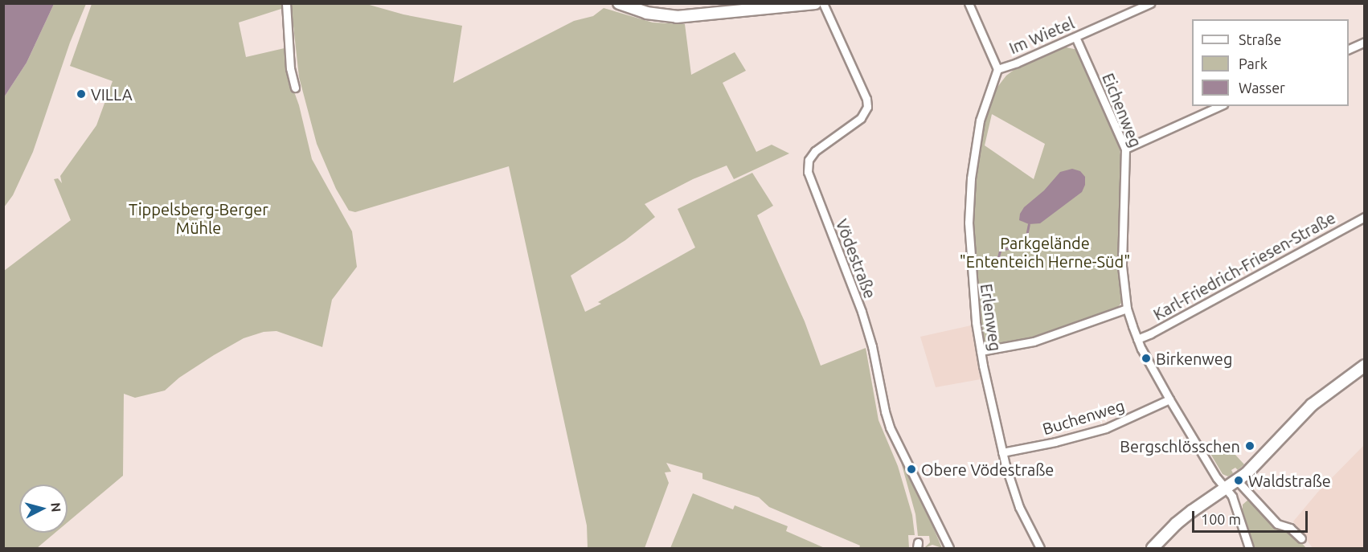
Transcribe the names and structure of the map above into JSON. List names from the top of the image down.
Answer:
{
  "streets": {
    "street": [
      "Im Wietel",
      "Eichenweg",
      "Vödestraße",
      "Karl-Friedrich-Friesen-Straße",
      "Erlenweg",
      "Buchenweg"
    ]
  },
  "crossings": [
    ["Im Wietel", "Eichenweg"],
    ["Im Wietel", "Erlenweg"],
    ["Eichenweg", "Karl-Friedrich-Friesen-Straße"],
    ["Eichenweg", "Buchenweg"],
    ["Erlenweg", "Buchenweg"]
  ],
  "parks": ["Tippelsberg-Berger Mühle", "Parkgelände \"Ententeich Herne-Süd\""],
  "places": [
    "VILLA",
    "Birkenweg",
    "Bergschlösschen",
    "Obere Vödestraße",
    "Waldstraße"
  ],
  "legend": ["Straße", "Park", "Wasser"],
  "scale_bar": "100 m",
  "north": "right"
}
